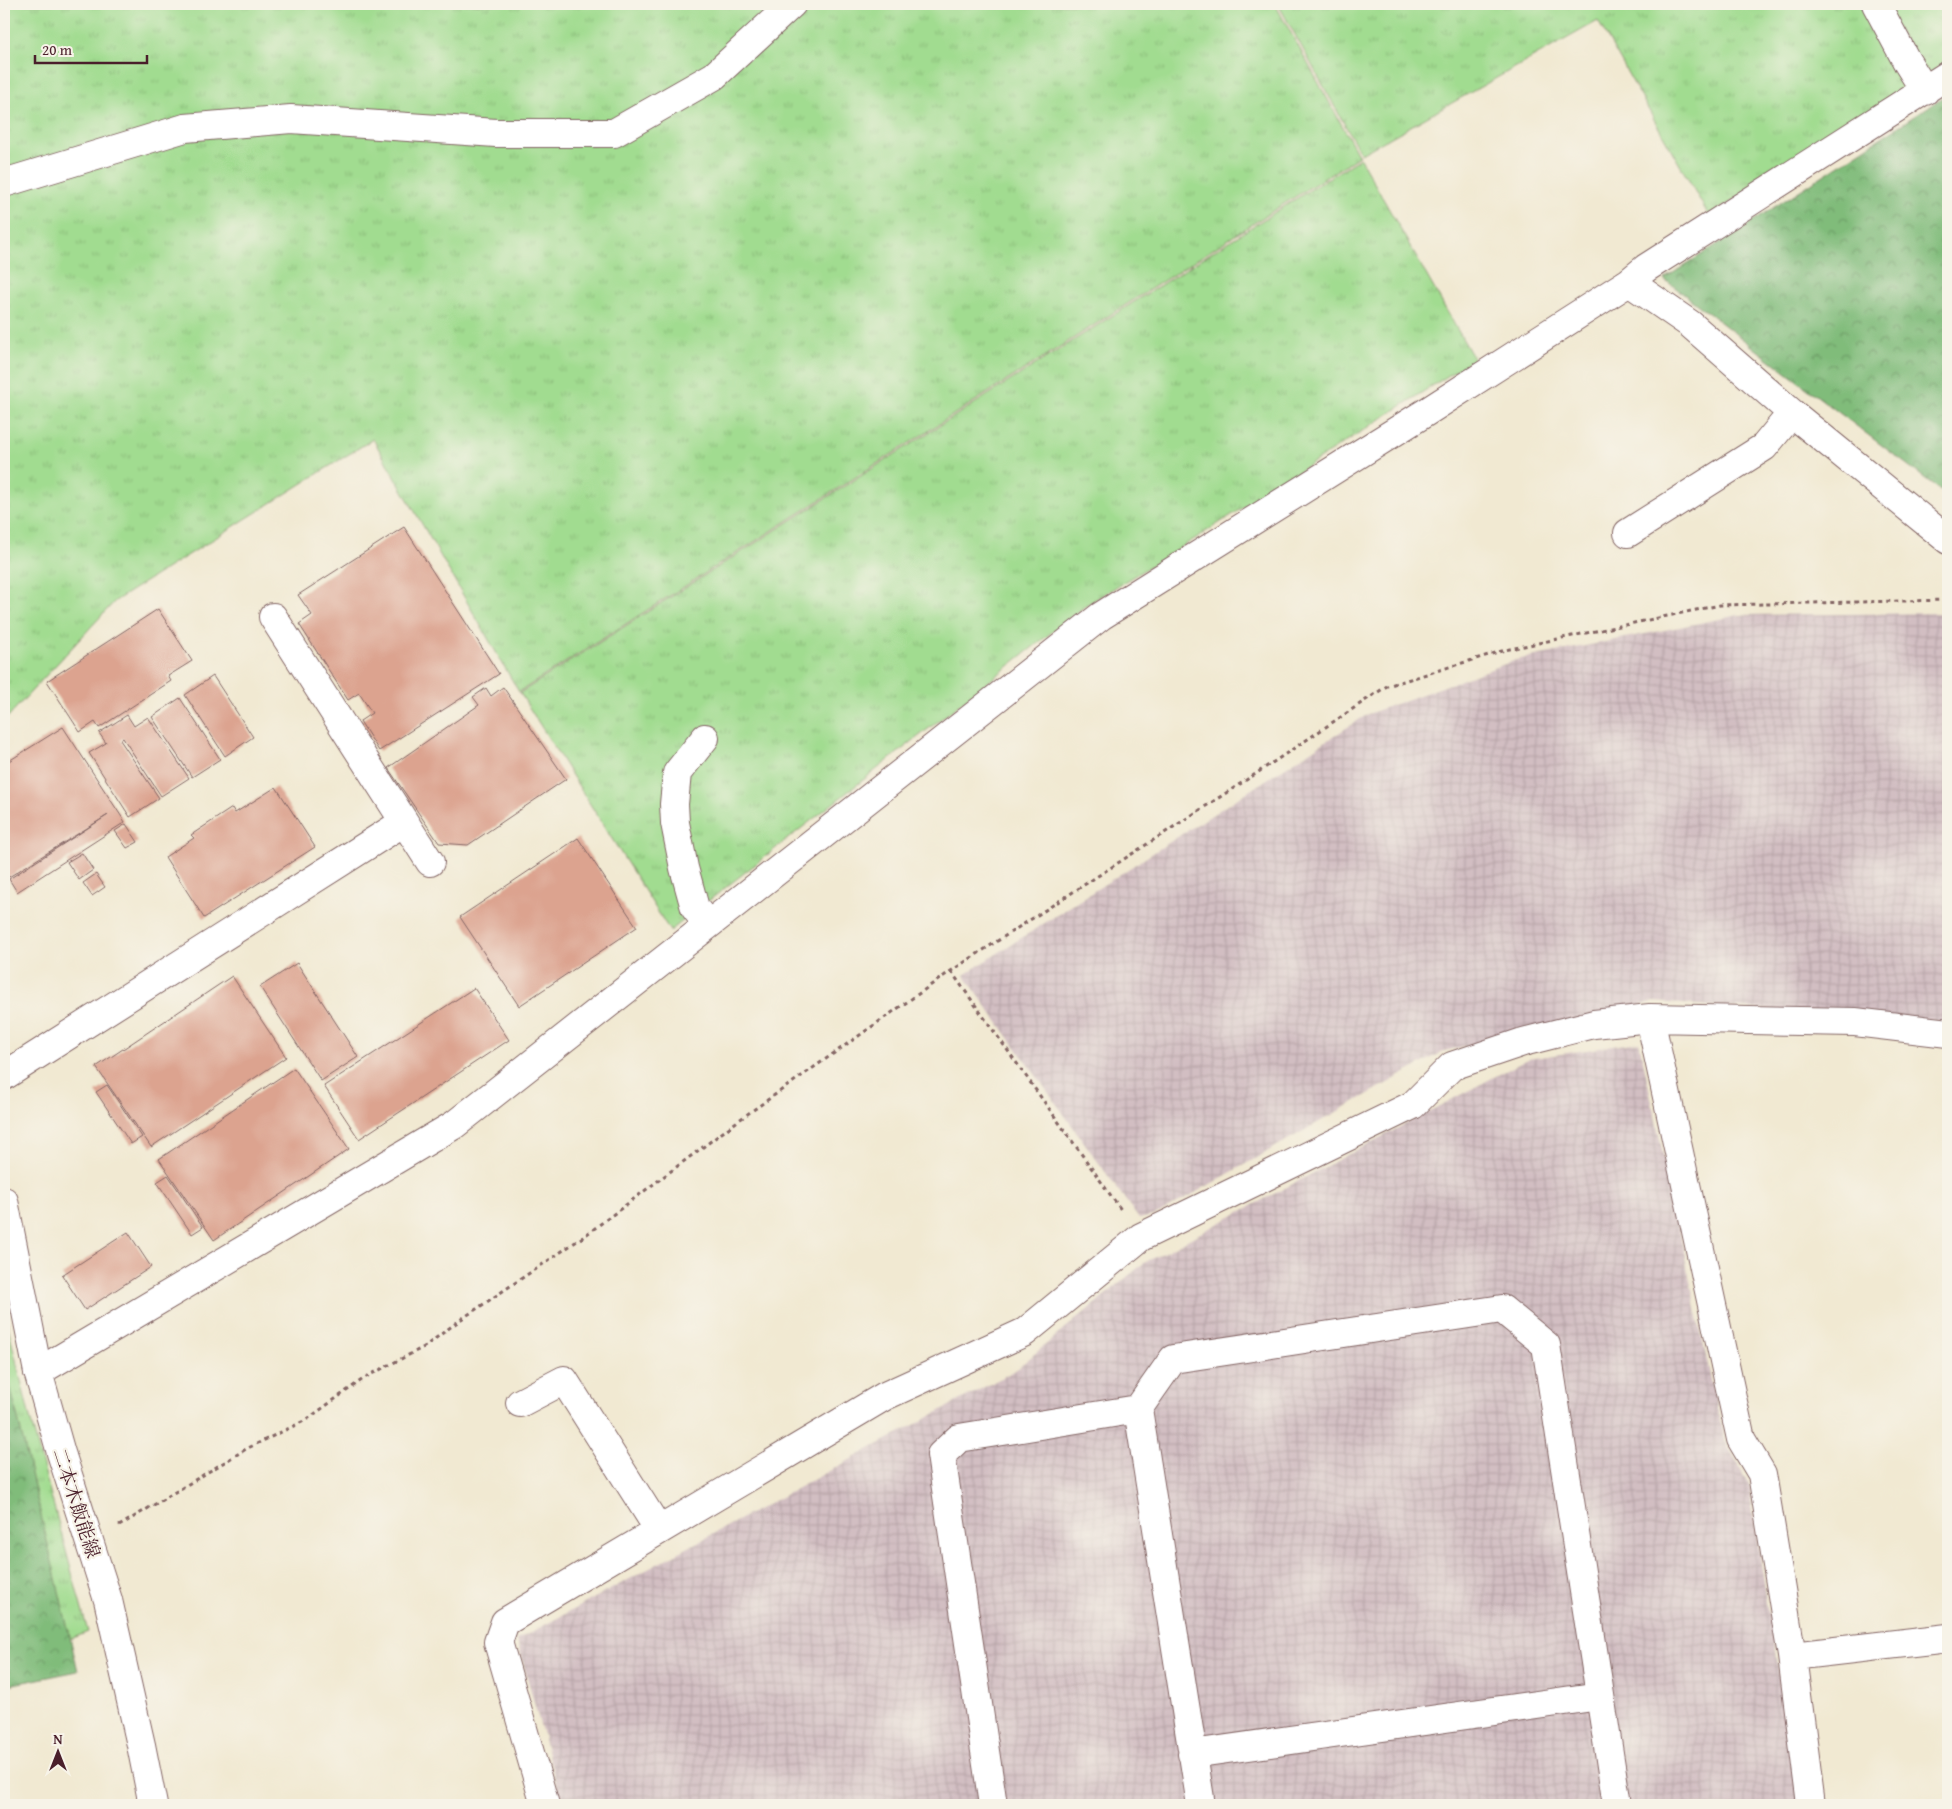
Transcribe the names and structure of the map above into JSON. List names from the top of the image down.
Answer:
{
  "streets": {
    "street": ["二本木飯能線"]
  },
  "scale_bar": "20 m",
  "north": "top"
}
